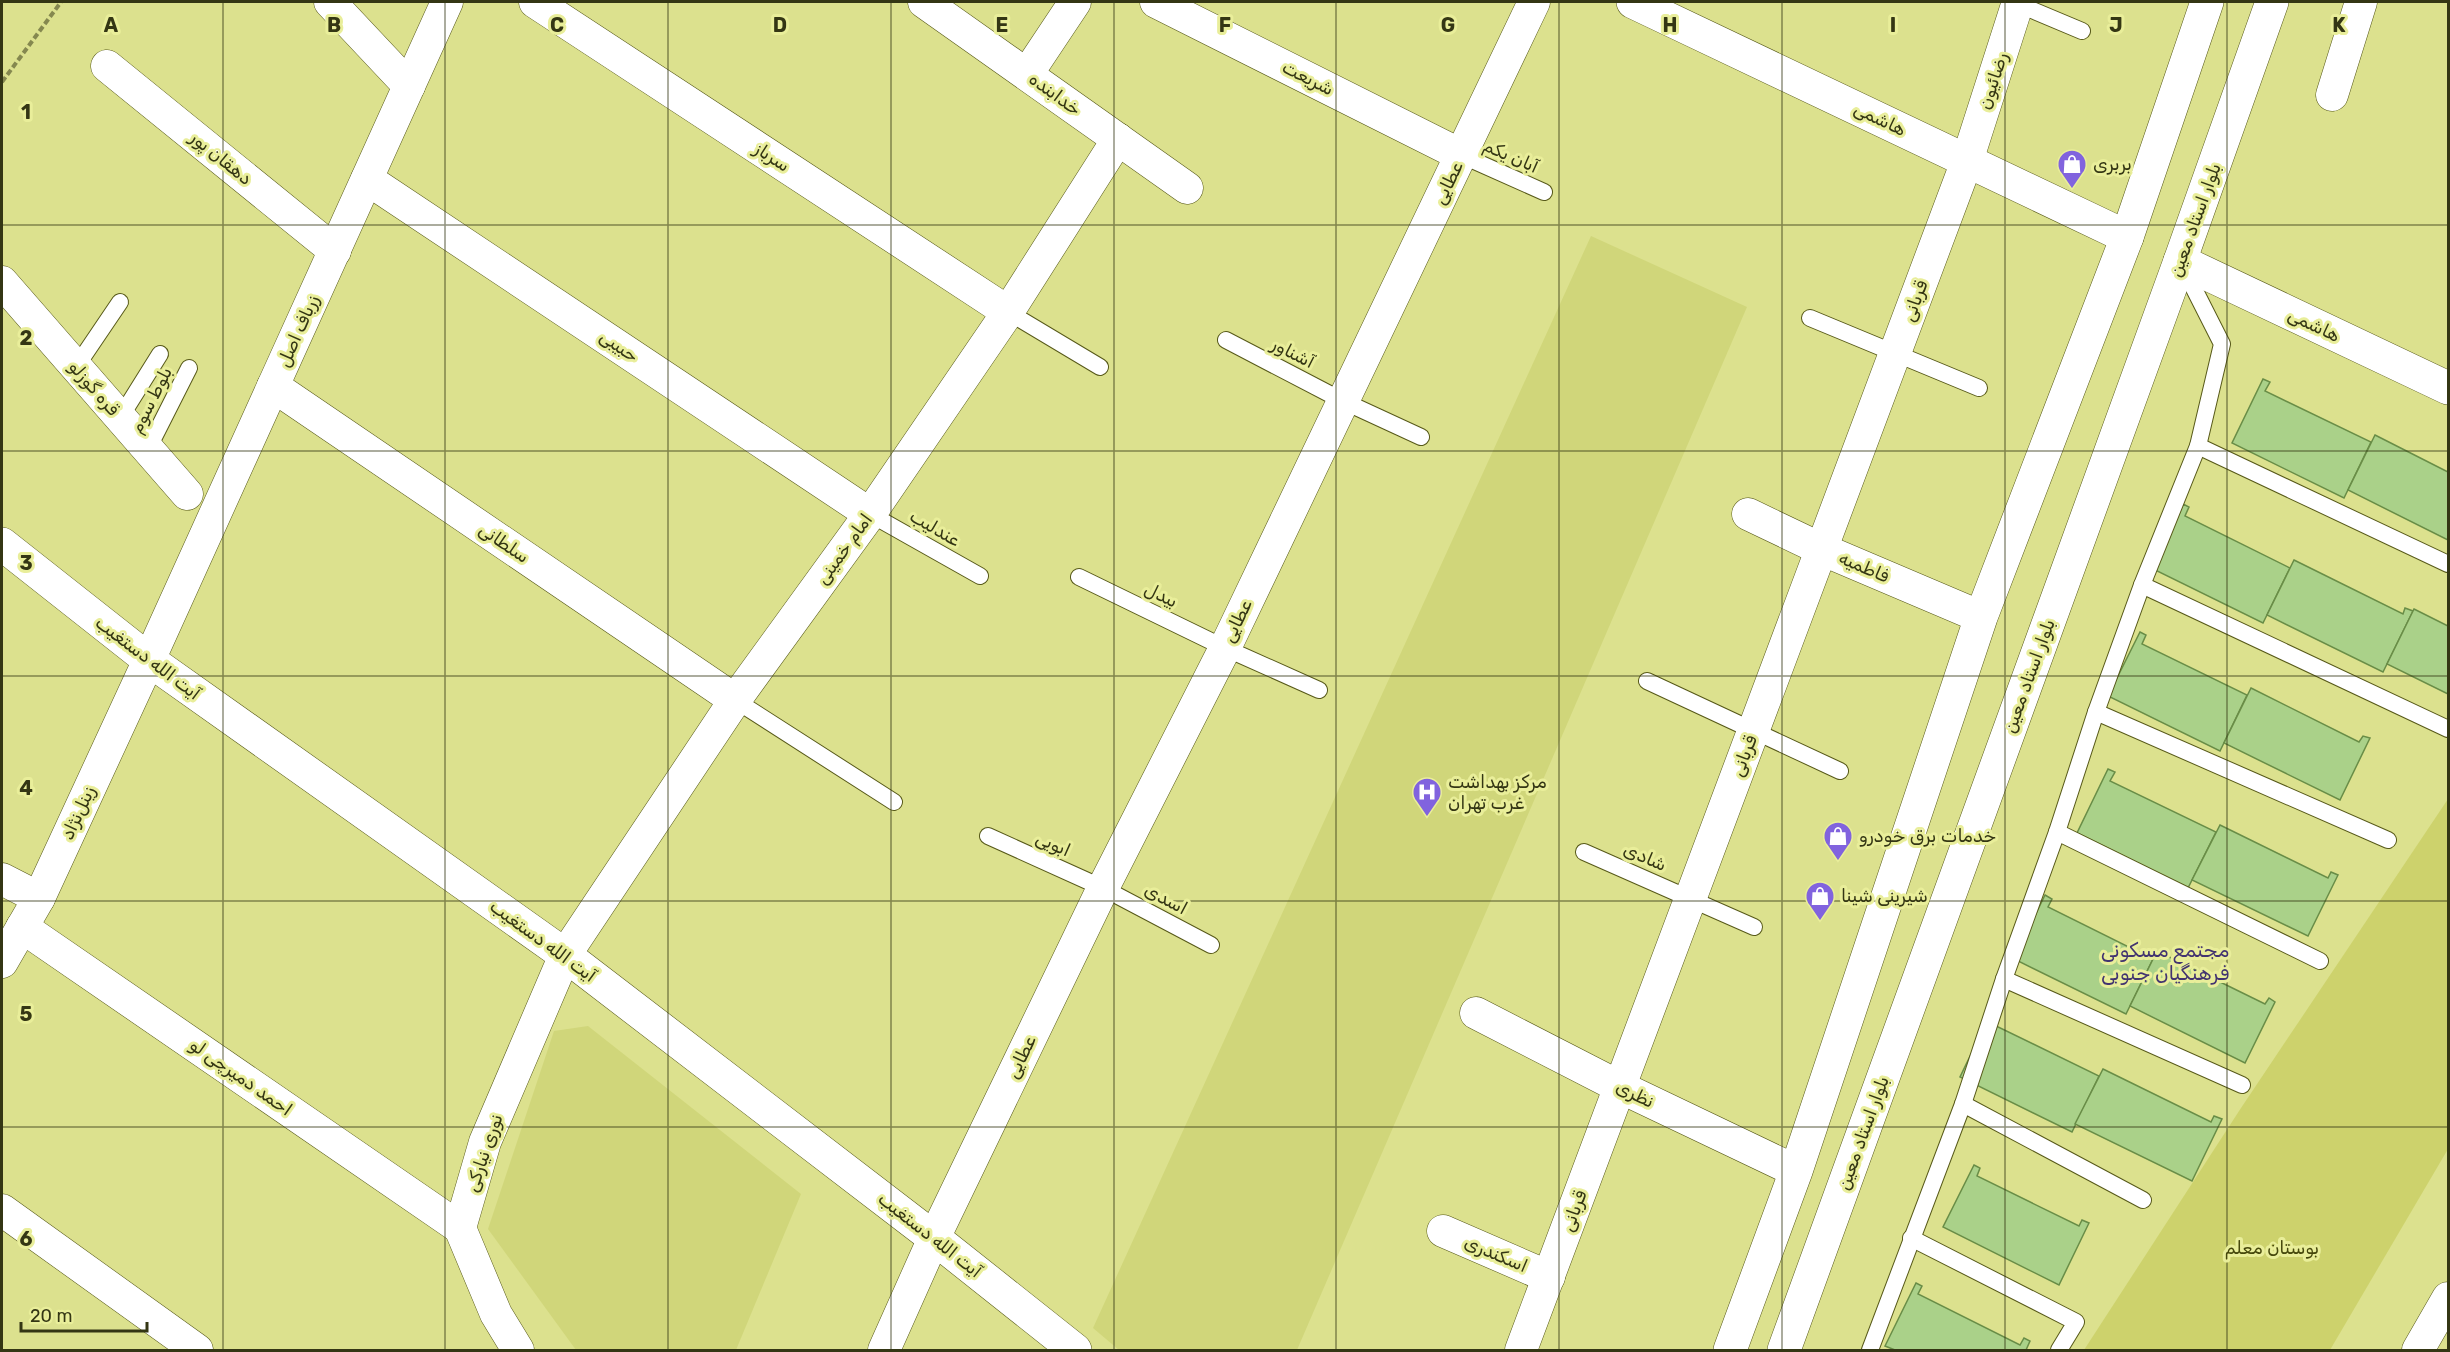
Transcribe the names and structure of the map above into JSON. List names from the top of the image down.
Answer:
{
  "streets": {
    "main road": ["هاشمی", "بلوار استاد معین", "آیت الله دستغیب"],
    "street": [
      "شریعت",
      "رضائیون",
      "خدابنده",
      "سرباز",
      "دهقان پور",
      "عطایی",
      "قربانی",
      "زرباف اصل",
      "حبیبی",
      "قره گوزلو",
      "سلطانی",
      "امام خمینی",
      "فاطمیه",
      "زینل‌نژاد",
      "احمد دمیرچی لو",
      "نظری",
      "نوری نیارکی",
      "اسکندری"
    ],
    "lane": [
      "آبان یکم",
      "آشناور",
      "بلوط سوم",
      "عندلیب",
      "بیدل",
      "ابویی",
      "شادی",
      "اسدی"
    ]
  },
  "crossings": [
    ["شریعت", "آبان یکم"],
    ["شریعت", "عطایی"],
    ["رضائیون", "هاشمی"],
    ["رضائیون", "قربانی"],
    ["خدابنده", "امام خمینی"],
    ["هاشمی", "بلوار استاد معین"],
    ["هاشمی", "قربانی"],
    ["آبان یکم", "عطایی"],
    ["سرباز", "امام خمینی"],
    ["دهقان پور", "زرباف اصل"],
    ["عطایی", "آشناور"],
    ["عطایی", "بیدل"],
    ["عطایی", "آیت الله دستغیب"],
    ["عطایی", "ابویی"],
    ["عطایی", "اسدی"],
    ["قربانی", "فاطمیه"],
    ["قربانی", "شادی"],
    ["قربانی", "نظری"],
    ["قربانی", "اسکندری"],
    ["زرباف اصل", "حبیبی"],
    ["زرباف اصل", "سلطانی"],
    ["زرباف اصل", "آیت الله دستغیب"],
    ["زرباف اصل", "زینل‌نژاد"],
    ["حبیبی", "عندلیب"],
    ["حبیبی", "امام خمینی"],
    ["قره گوزلو", "بلوط سوم"],
    ["عندلیب", "امام خمینی"],
    ["سلطانی", "امام خمینی"],
    ["امام خمینی", "آیت الله دستغیب"],
    ["امام خمینی", "نوری نیارکی"],
    ["آیت الله دستغیب", "زینل‌نژاد"],
    ["آیت الله دستغیب", "نوری نیارکی"],
    ["زینل‌نژاد", "احمد دمیرچی لو"],
    ["ابویی", "اسدی"],
    ["احمد دمیرچی لو", "نوری نیارکی"]
  ],
  "districts": ["مجتمع مسکونی فرهنگیان جنوبی"],
  "parks": ["بوستان معلم"],
  "places": {
    "shop": ["بربری", "خدمات برق خودرو", "شیرینی شینا"],
    "hospital": ["مرکز بهداشت غرب تهران"]
  },
  "scale_bar": "20 m",
  "grid": {
    "columns": [
      "A",
      "B",
      "C",
      "D",
      "E",
      "F",
      "G",
      "H",
      "I",
      "J",
      "K"
    ],
    "rows": [
      "1",
      "2",
      "3",
      "4",
      "5",
      "6"
    ]
  }
}
